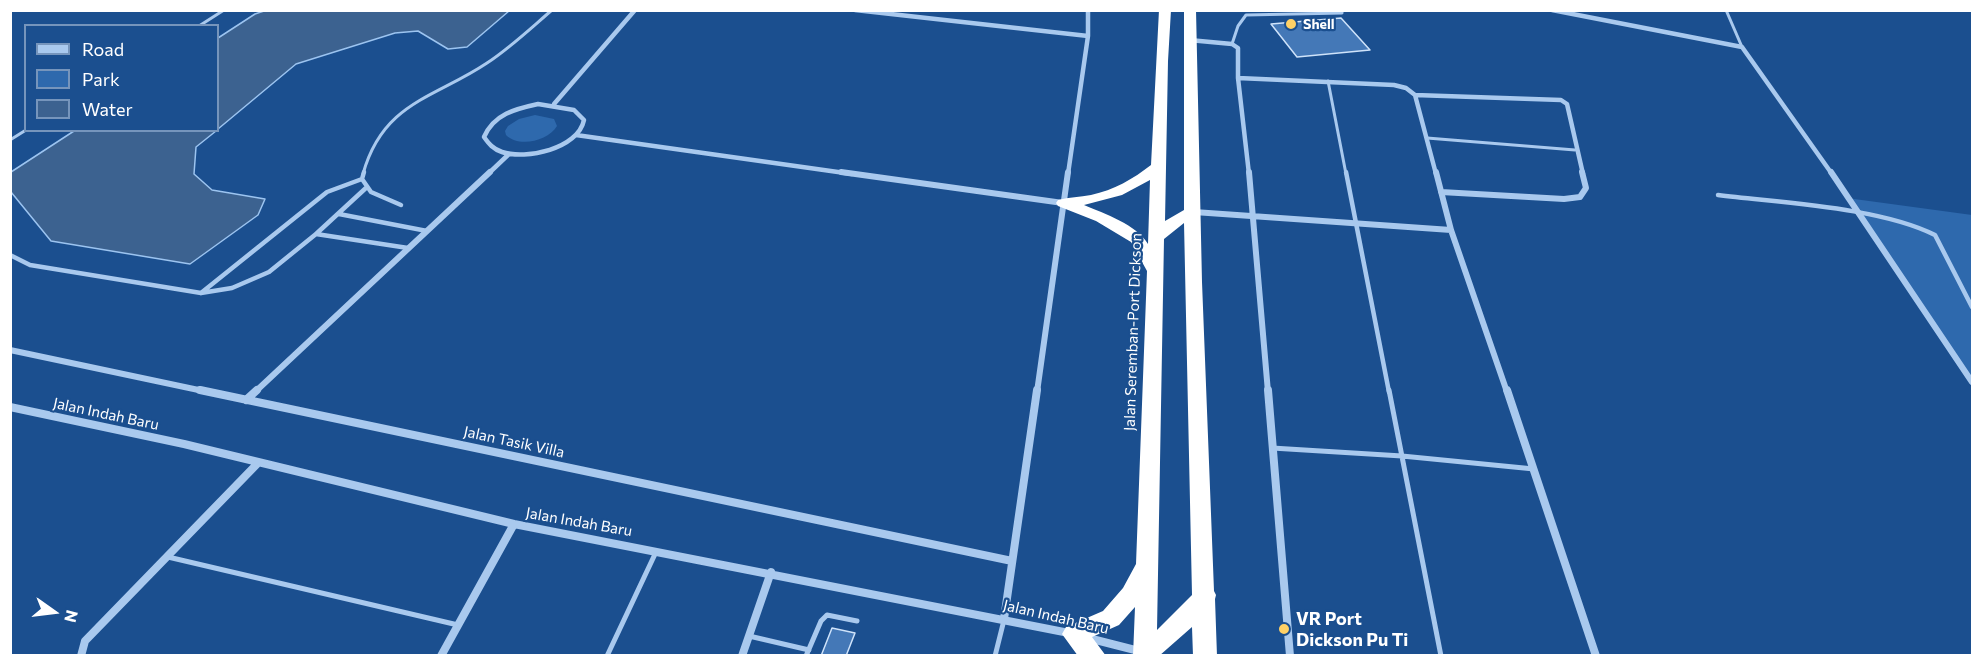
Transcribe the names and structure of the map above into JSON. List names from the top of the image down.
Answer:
{
  "streets": {
    "highway": ["Jalan Seremban-Port Dickson"],
    "street": ["Jalan Indah Baru", "Jalan Tasik Villa"]
  },
  "crossings": [
    ["Jalan Seremban-Port Dickson", "Jalan Indah Baru"]
  ],
  "places": ["Shell", "VR Port Dickson Pu Ti"],
  "legend": ["Road", "Park", "Water"],
  "north": "right"
}
